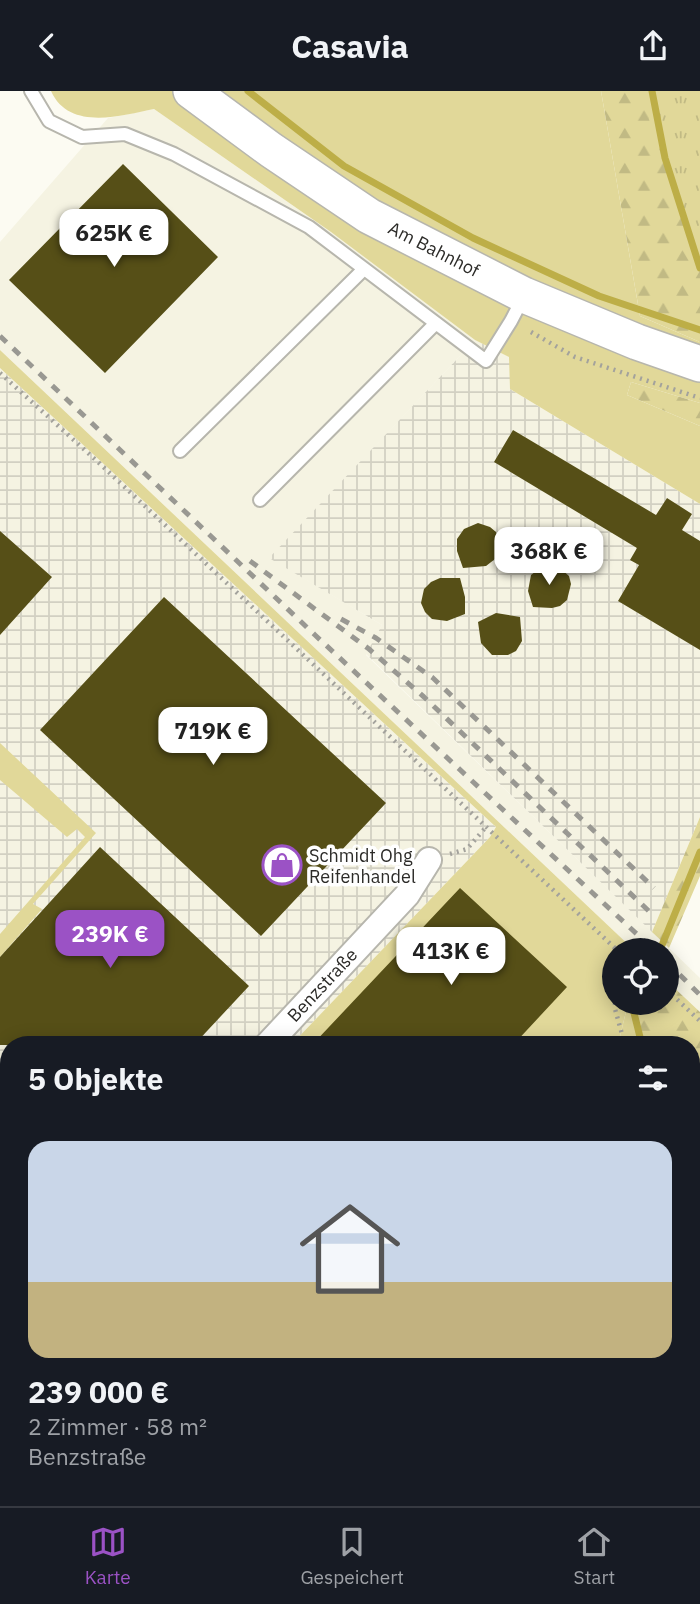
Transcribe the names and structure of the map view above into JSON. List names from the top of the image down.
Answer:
{
  "streets": {
    "main road": ["Am Bahnhof"],
    "street": ["Benzstraße"]
  },
  "places": {
    "shop": ["Schmidt Ohg Reifenhandel"]
  },
  "page": {
    "header": "Casavia",
    "price": [
      "625K €",
      "368K €",
      "719K €",
      "239K €",
      "413K €"
    ],
    "heading": "5 Objekte",
    "list": [
      {
        "name": "239 000 €",
        "note": "2 Zimmer · 58 m² · Benzstraße"
      }
    ],
    "tabs": ["Karte", "Gespeichert", "Start"]
  }
}
